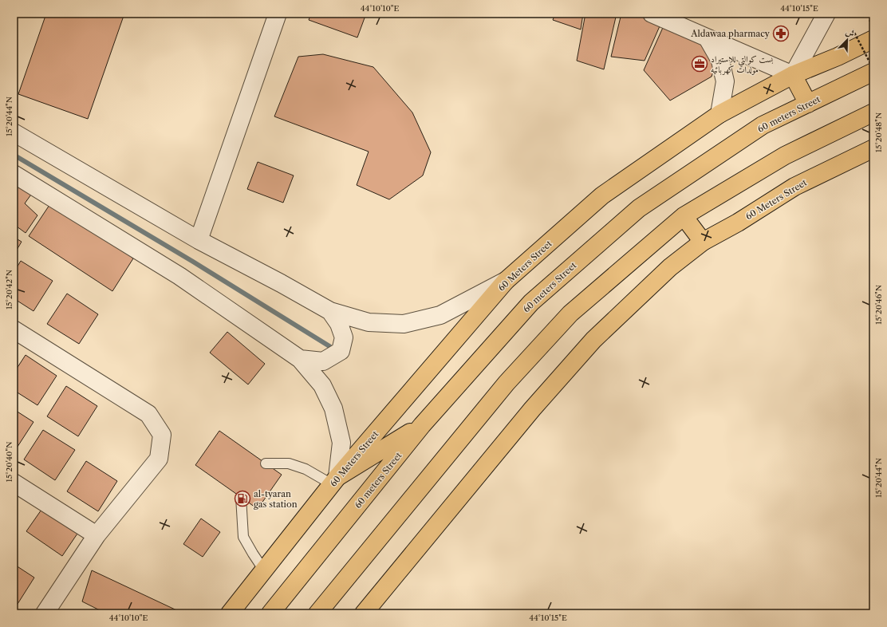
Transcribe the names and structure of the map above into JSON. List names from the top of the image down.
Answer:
{
  "streets": {
    "main road": ["60 meters Street", "60 Meters Street"]
  },
  "places": {
    "pharmacy": ["Aldawaa pharmacy"],
    "office": ["بست كوالتي للاستيراد مولدات كهربائيه"],
    "fuel station": ["al-tyaran gas station"]
  },
  "north": "top right",
  "coordinates": [
    "44°10'10\"E",
    "44°10'15\"E",
    "15°20'44\"N",
    "15°20'48\"N",
    "15°20'42\"N",
    "15°20'46\"N",
    "15°20'40\"N"
  ]
}
